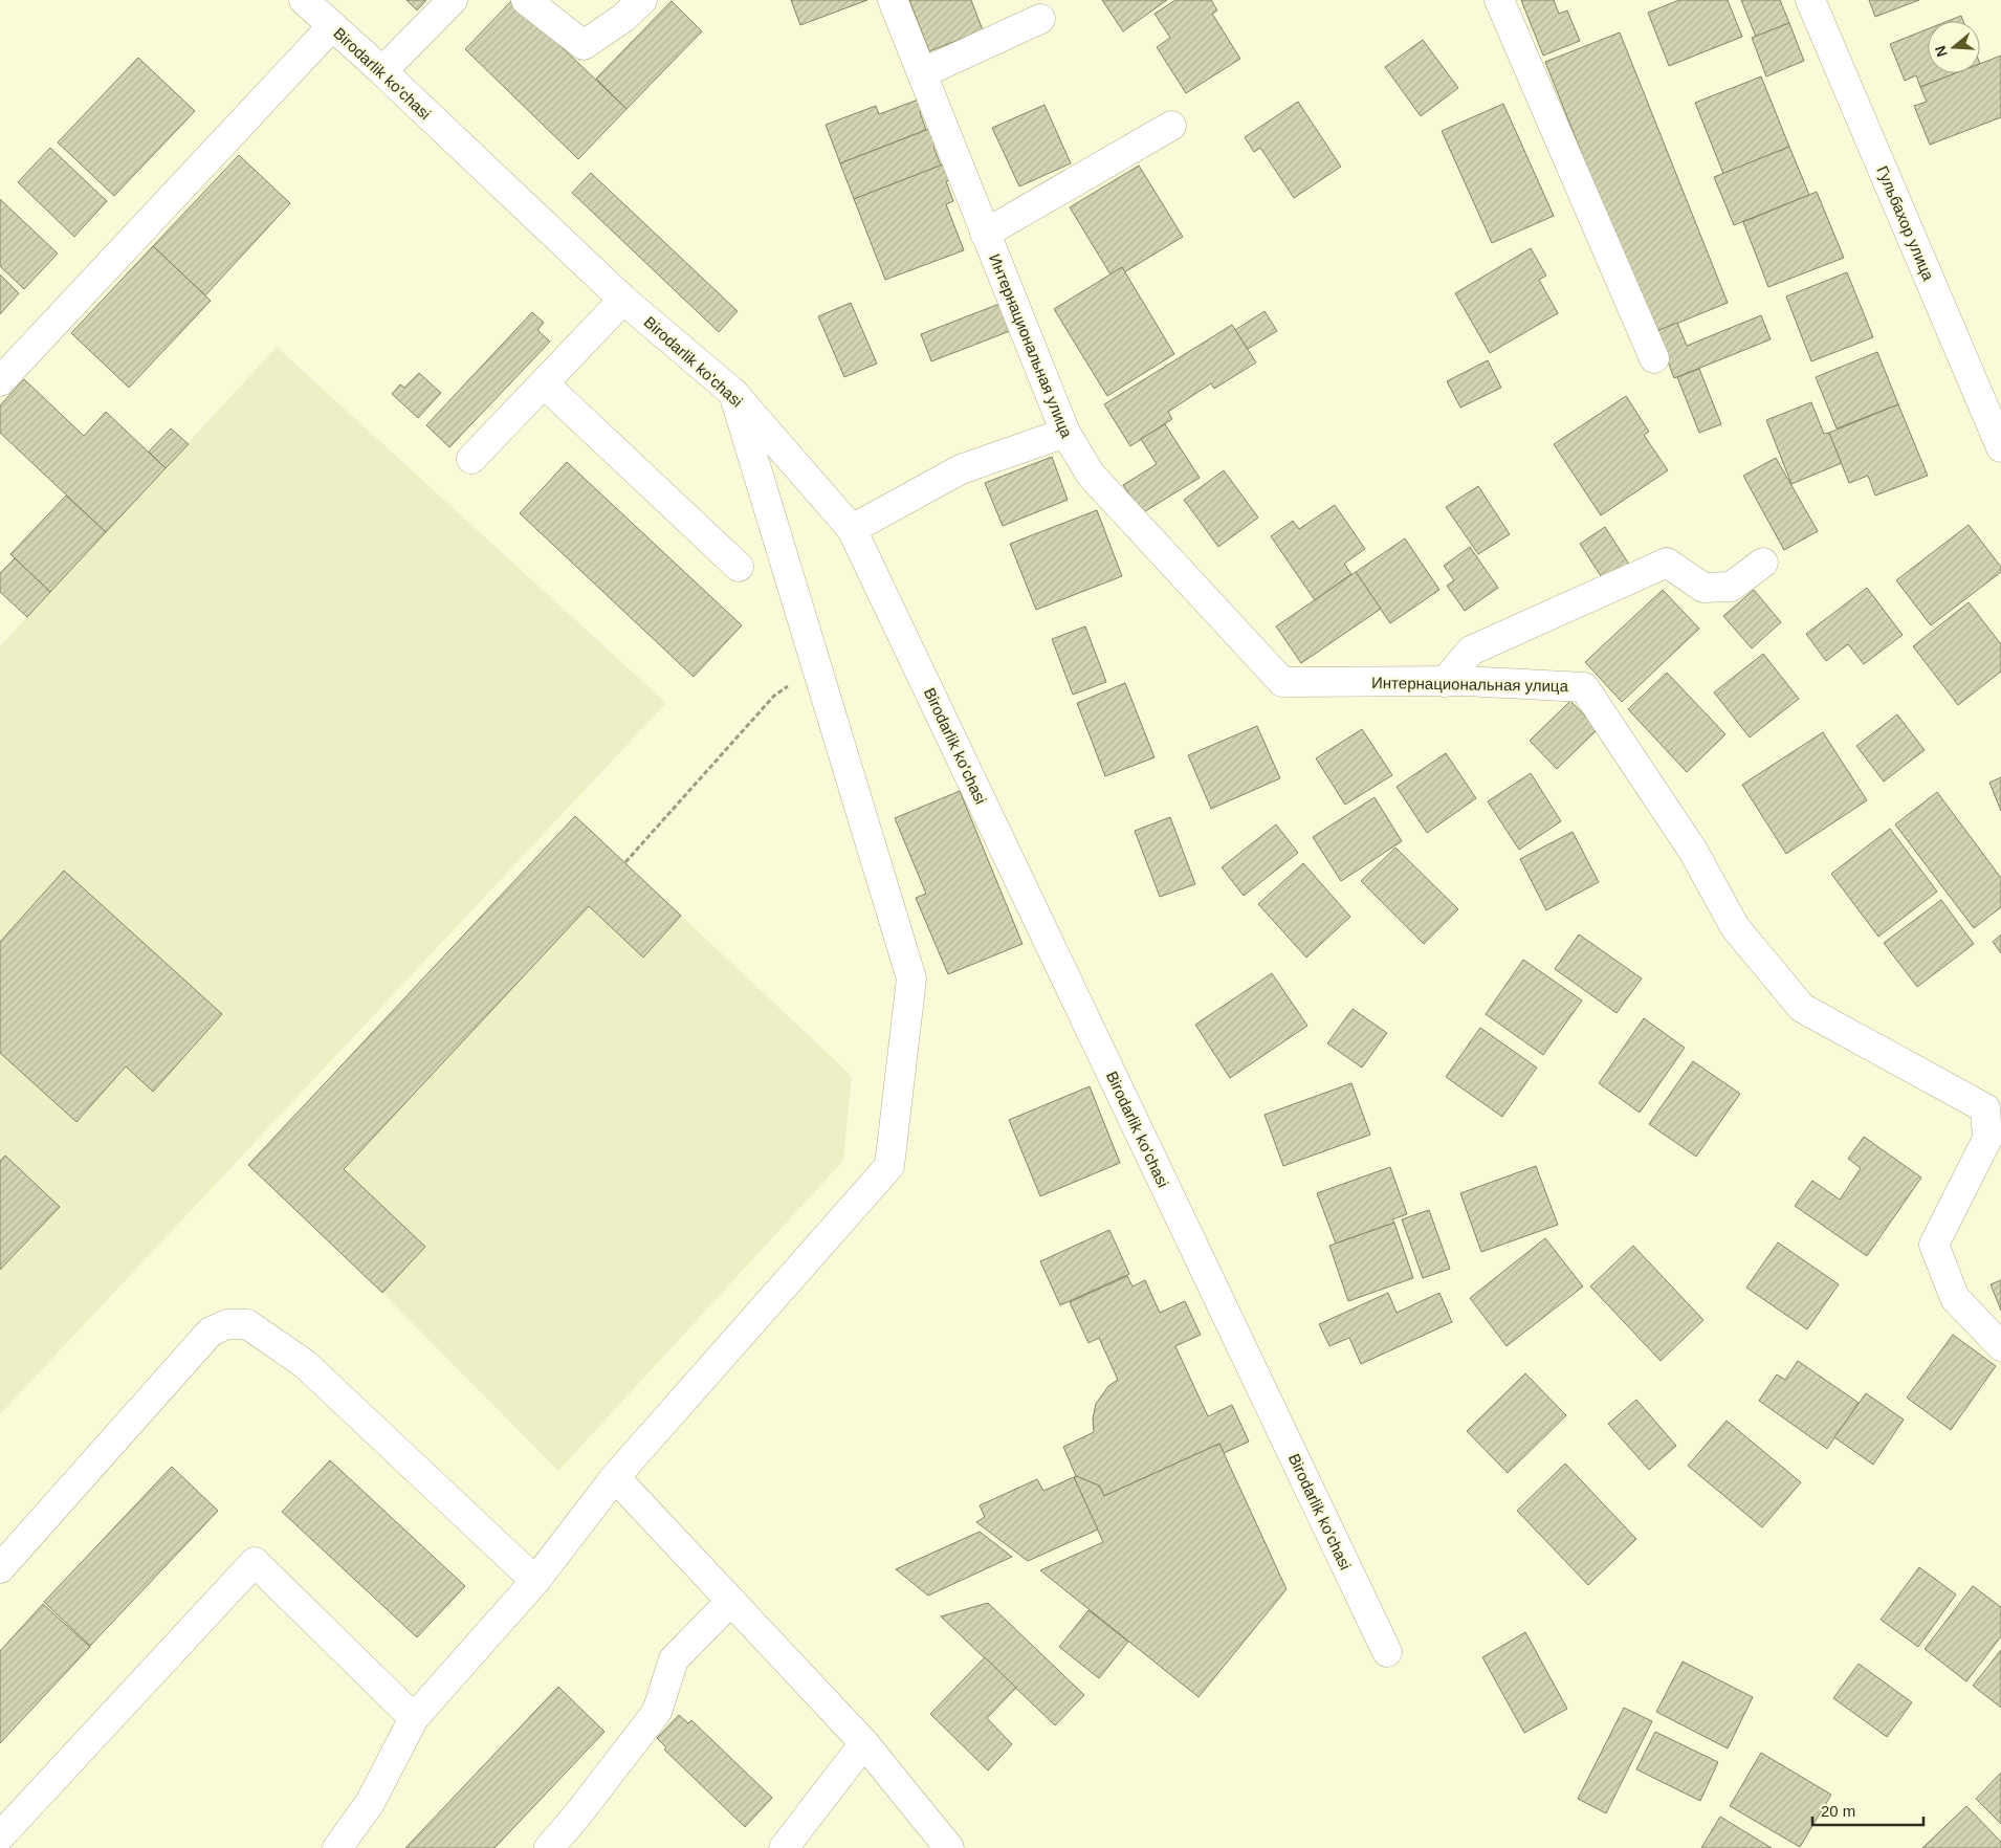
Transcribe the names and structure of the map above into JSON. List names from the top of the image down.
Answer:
{
  "streets": {
    "street": ["Birodarlik ko'chasi", "Гульбахор улица", "Интернациональная улица"]
  },
  "scale_bar": "20 m",
  "north": "left"
}
